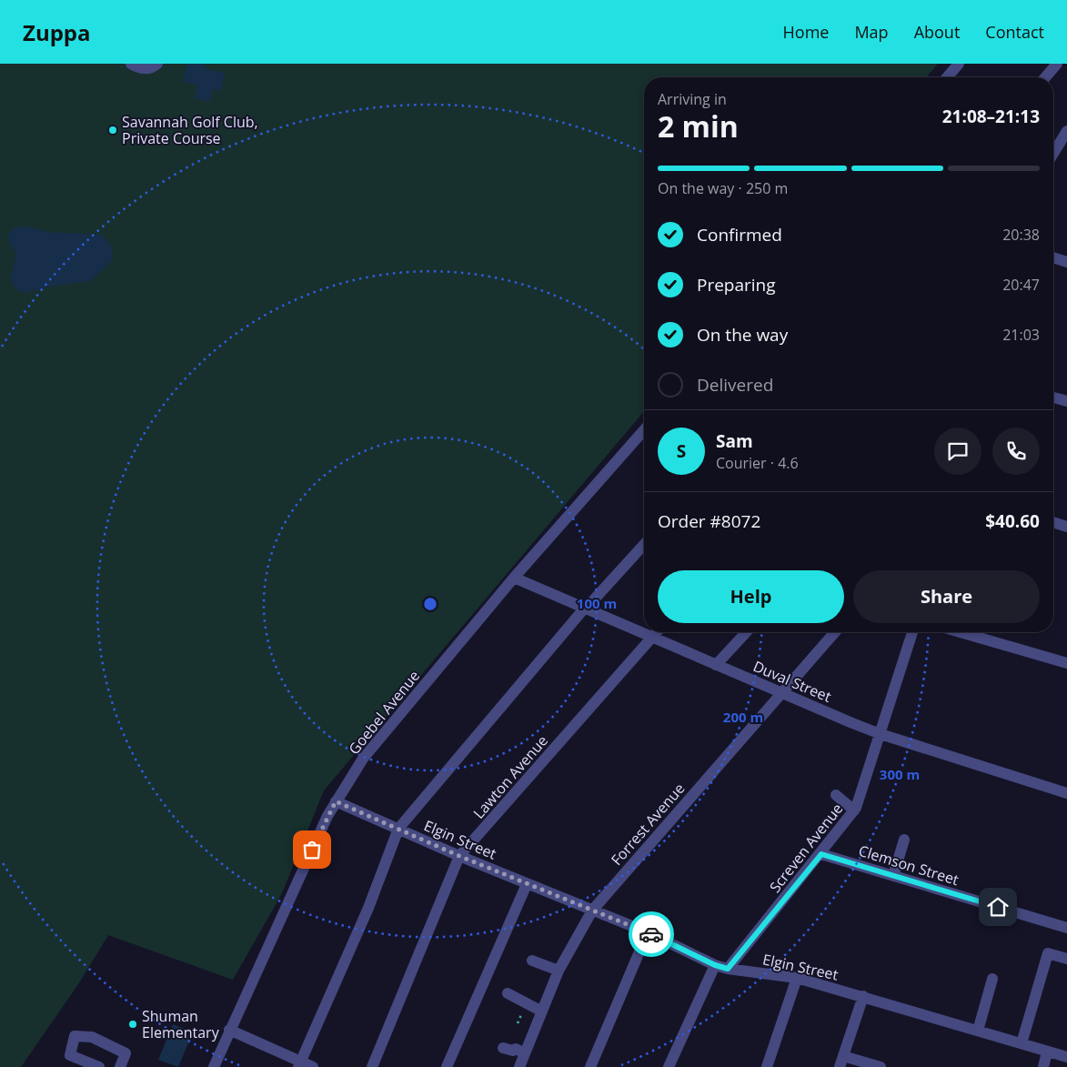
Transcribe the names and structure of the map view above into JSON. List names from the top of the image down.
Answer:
{
  "streets": {
    "street": [
      "Duval Street",
      "Goebel Avenue",
      "Lawton Avenue",
      "Forrest Avenue",
      "Elgin Street",
      "Screven Avenue",
      "Clemson Street"
    ]
  },
  "crossings": [
    ["Duval Street", "Goebel Avenue"],
    ["Duval Street", "Lawton Avenue"],
    ["Duval Street", "Forrest Avenue"],
    ["Duval Street", "Screven Avenue"],
    ["Goebel Avenue", "Elgin Street"],
    ["Lawton Avenue", "Elgin Street"],
    ["Forrest Avenue", "Elgin Street"],
    ["Elgin Street", "Screven Avenue"],
    ["Screven Avenue", "Clemson Street"]
  ],
  "places": ["Savannah Golf Club, Private Course", "Shuman Elementary"],
  "page": {
    "header": "Zuppa",
    "nav": [
      "Home",
      "Map",
      "About",
      "Contact"
    ],
    "heading": ["2 min", "Arriving in", "21:08–21:13"],
    "panel": [
      "Sam",
      "Courier · 4.6",
      "Order #8072",
      "$40.60"
    ],
    "bar": "On the way · 250 m",
    "list": [
      ["Confirmed", "20:38"],
      ["Preparing", "20:47"],
      ["On the way", "21:03"],
      "Delivered"
    ],
    "round": "S",
    "buttons": ["Help", "Share"]
  },
  "rings": ["100 m", "200 m", "300 m"]
}
